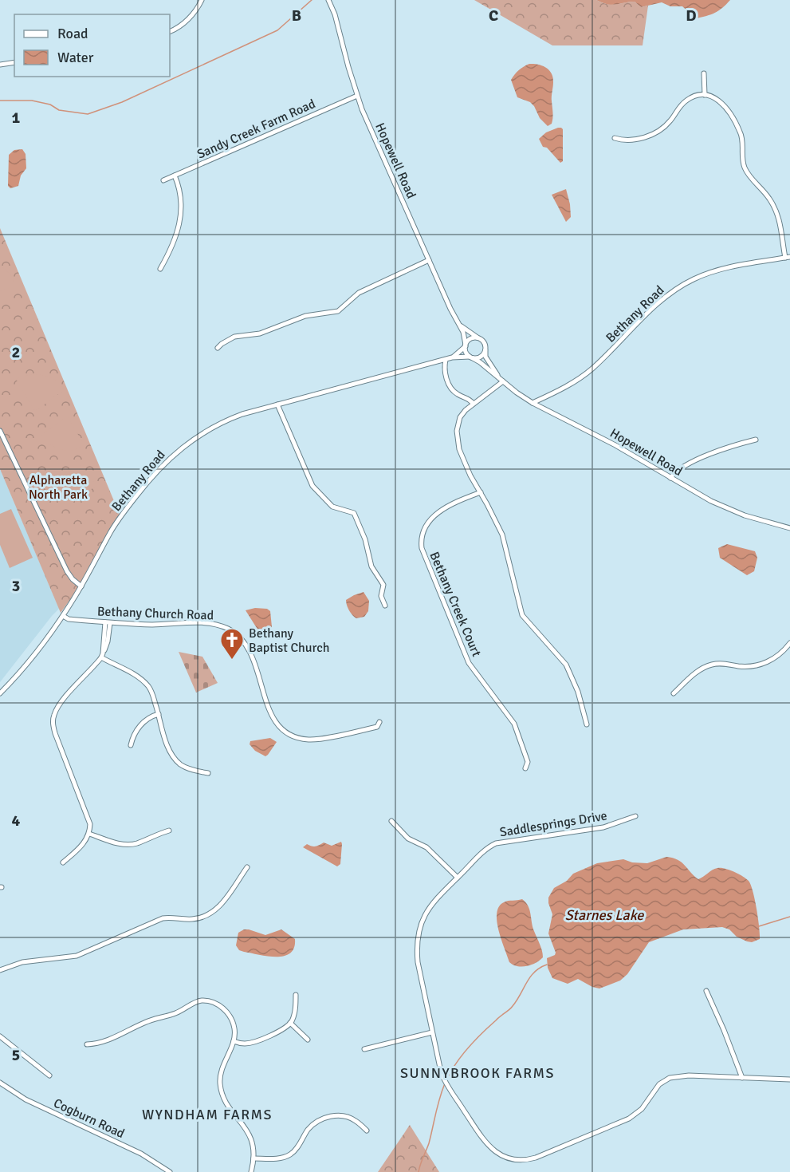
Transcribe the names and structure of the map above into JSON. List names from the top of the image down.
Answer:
{
  "streets": {
    "street": [
      "Sandy Creek Farm Road",
      "Hopewell Road",
      "Bethany Road",
      "Bethany Creek Court",
      "Bethany Church Road",
      "Saddlesprings Drive",
      "Cogburn Road"
    ]
  },
  "crossings": [
    ["Sandy Creek Farm Road", "Hopewell Road"],
    ["Hopewell Road", "Bethany Road"],
    ["Bethany Road", "Bethany Church Road"]
  ],
  "districts": ["SUNNYBROOK FARMS", "WYNDHAM FARMS"],
  "water": ["Starnes Lake"],
  "parks": ["Alpharetta North Park"],
  "places": {
    "church": ["Bethany Baptist Church"]
  },
  "legend": ["Road", "Water"],
  "grid": {
    "columns": ["B", "C", "D"],
    "rows": [
      "1",
      "2",
      "3",
      "4",
      "5"
    ]
  }
}
